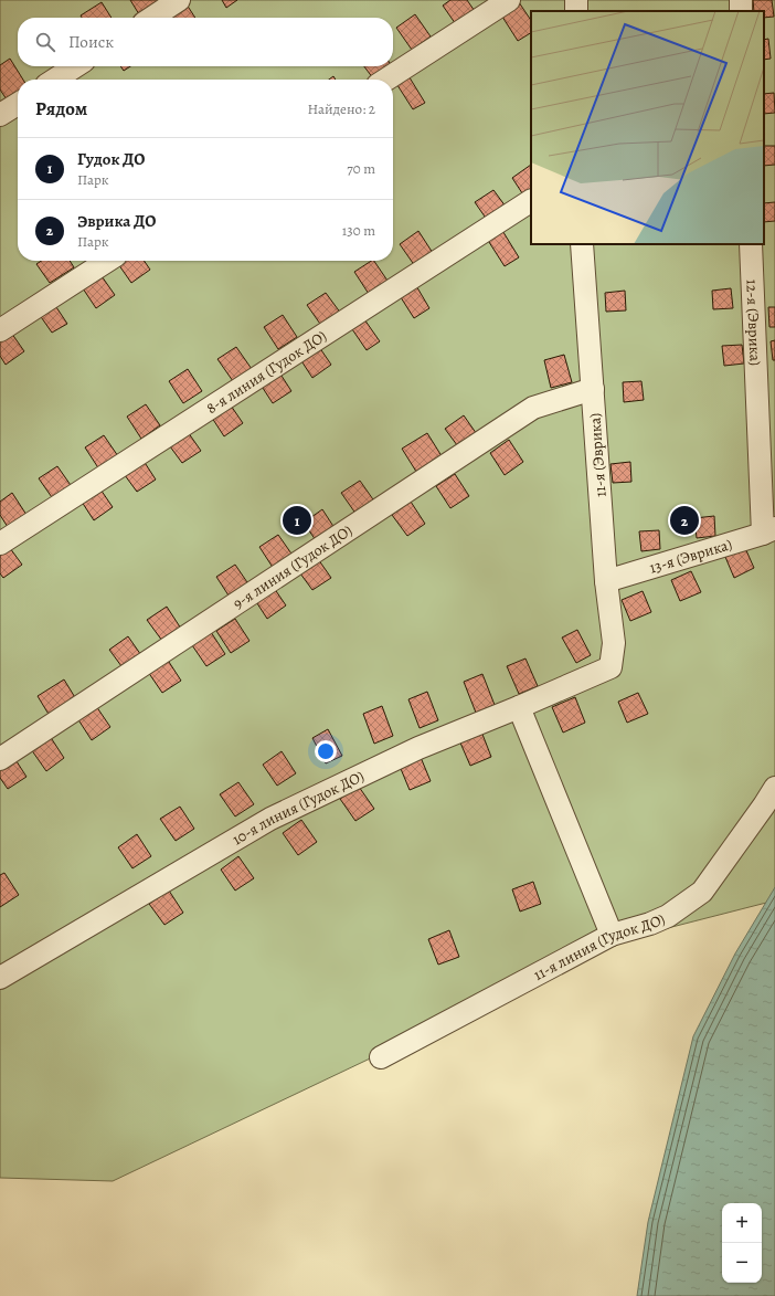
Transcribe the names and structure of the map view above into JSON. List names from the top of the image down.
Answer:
{
  "streets": {
    "lane": [
      "12-я (Эврика)",
      "8-я линия (Гудок ДО)",
      "11-я (Эврика)",
      "13-я (Эврика)",
      "9-я линия (Гудок ДО)",
      "10-я линия (Гудок ДО)",
      "11-я линия (Гудок ДО)"
    ]
  },
  "crossings": [
    ["12-я (Эврика)", "13-я (Эврика)"],
    ["11-я (Эврика)", "13-я (Эврика)"],
    ["11-я (Эврика)", "9-я линия (Гудок ДО)"],
    ["11-я (Эврика)", "10-я линия (Гудок ДО)"]
  ],
  "page": {
    "search": "Поиск",
    "heading": ["Рядом", "Найдено: 2"],
    "list": [
      {
        "mark": "1",
        "name": "Гудок ДО",
        "note": "Парк",
        "value": "70 m"
      },
      {
        "mark": "2",
        "name": "Эврика ДО",
        "note": "Парк",
        "value": "130 m"
      }
    ],
    "pins": ["1", "2"],
    "map_buttons": ["+", "−"]
  }
}
